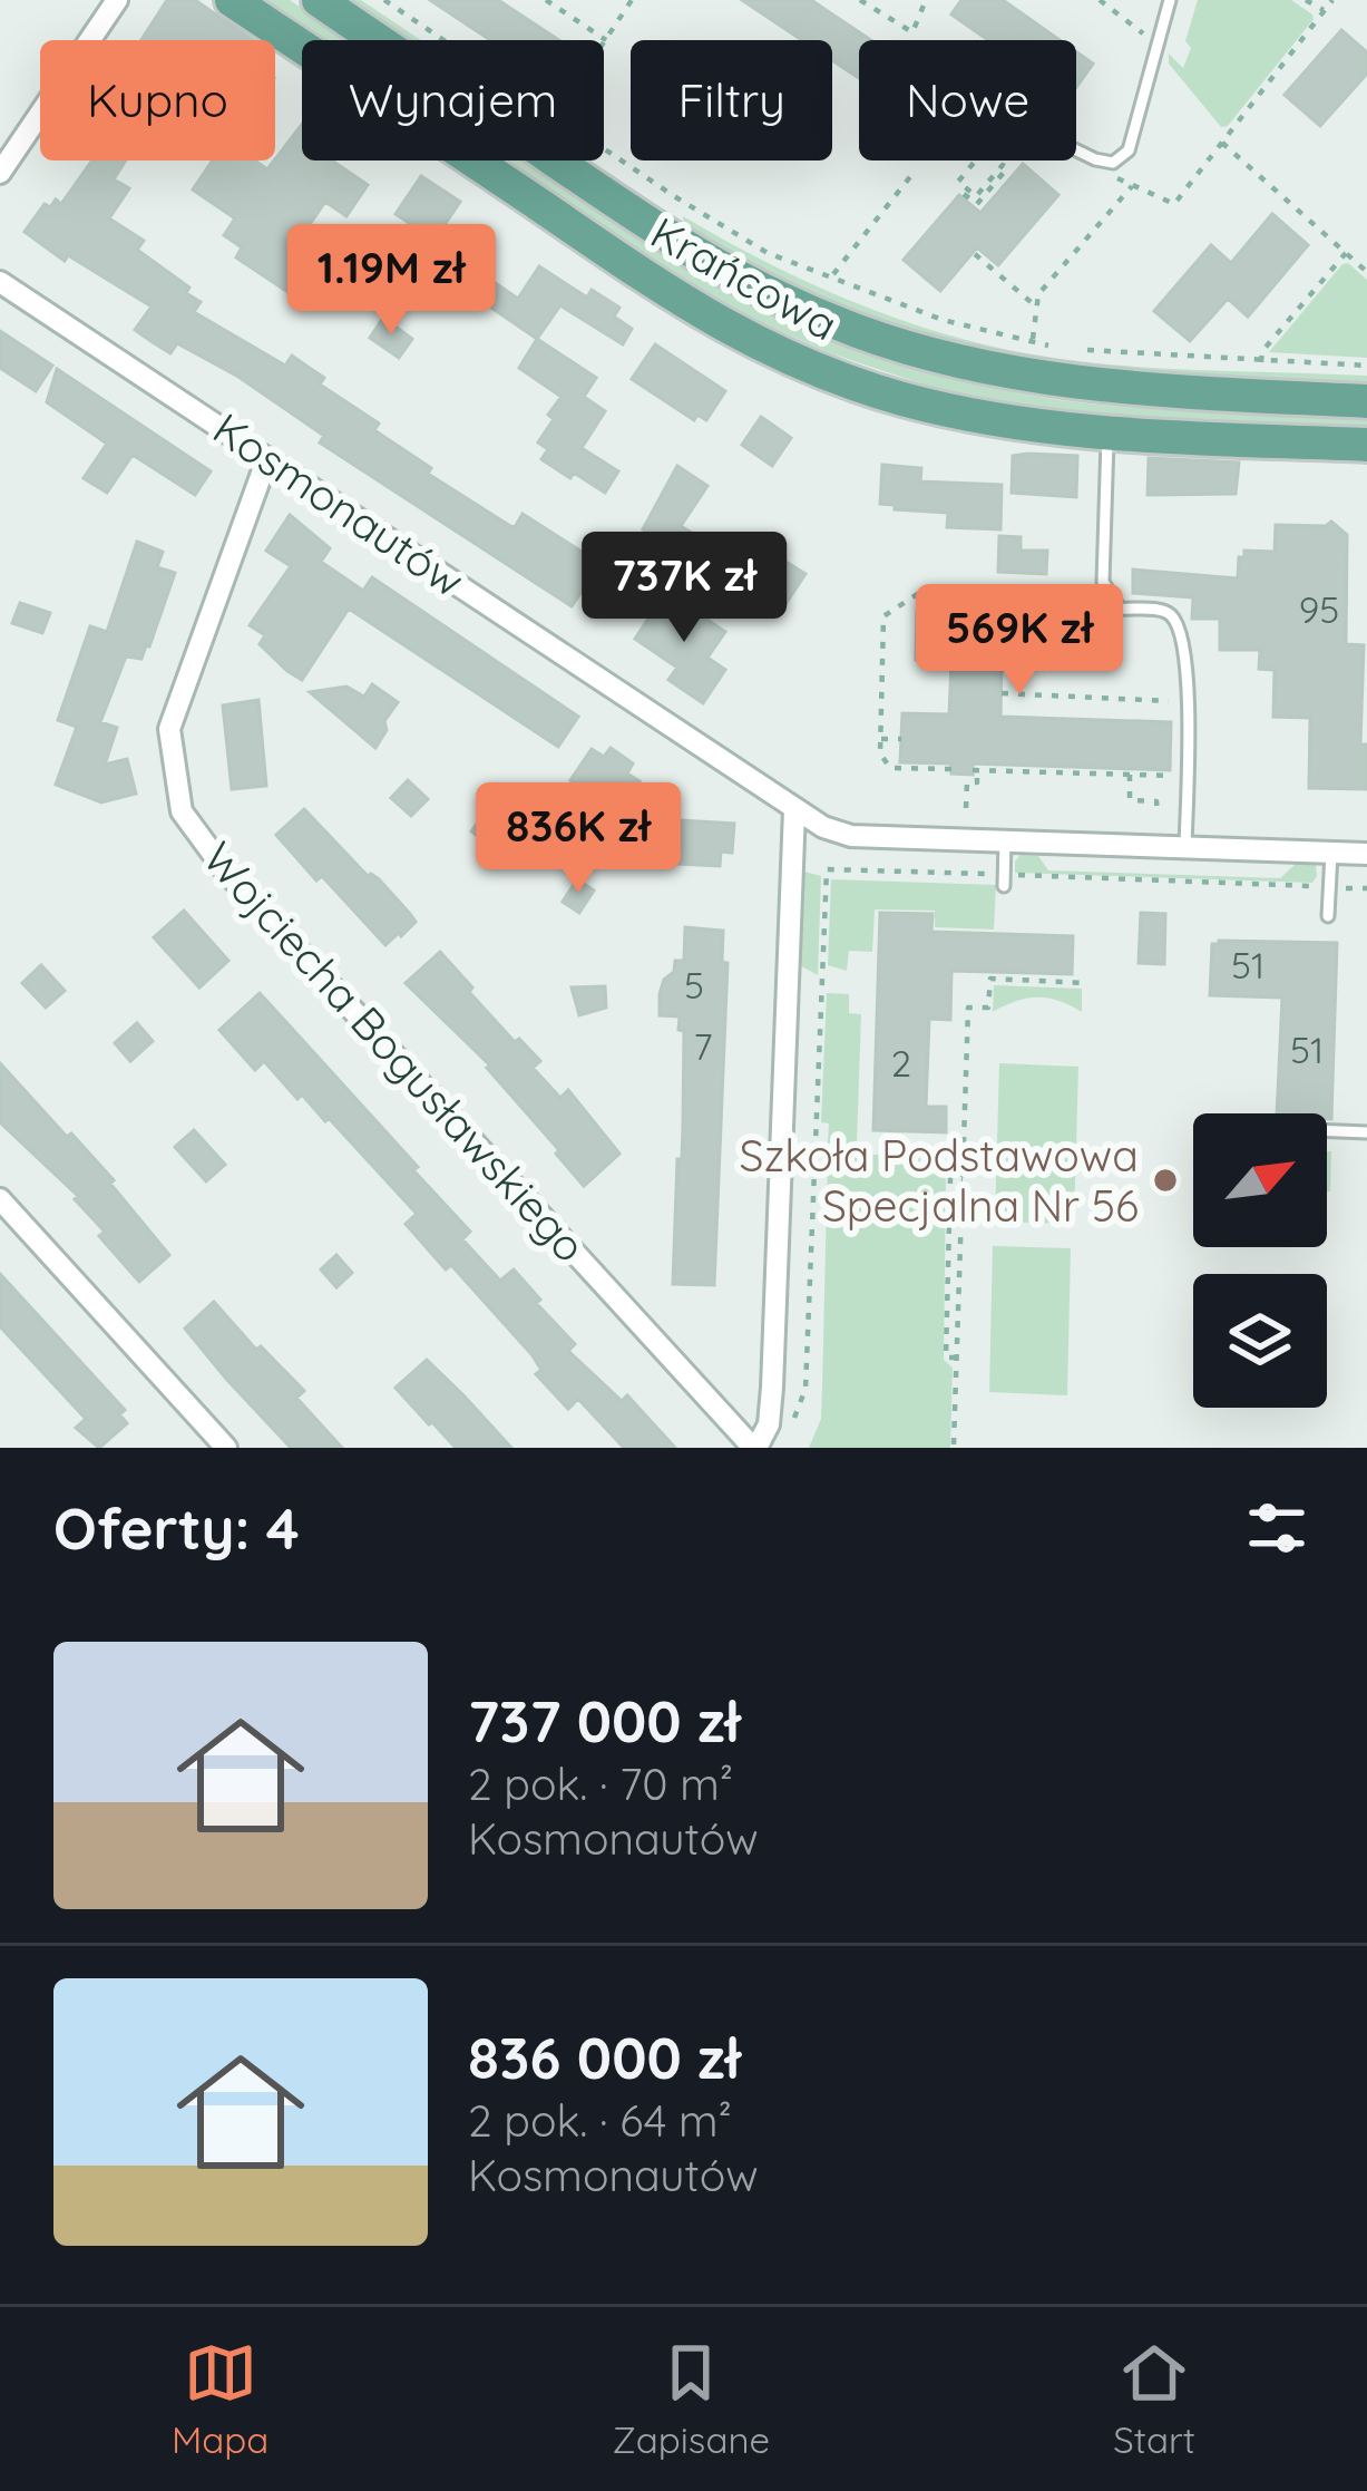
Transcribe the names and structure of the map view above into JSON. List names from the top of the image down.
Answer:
{
  "streets": {
    "main road": ["Krańcowa"],
    "street": ["Kosmonautów", "Wojciecha Bogusławskiego"]
  },
  "crossings": [
    ["Kosmonautów", "Wojciecha Bogusławskiego"]
  ],
  "places": ["Szkoła Podstawowa Specjalna Nr 56"],
  "house_numbers": [
    "95",
    "51",
    "5",
    "7",
    "51",
    "2"
  ],
  "north": "top right",
  "page": {
    "chip": [
      "Kupno",
      "Wynajem",
      "Filtry",
      "Nowe"
    ],
    "price": [
      "1.19M zł",
      "737K zł",
      "569K zł",
      "836K zł"
    ],
    "heading": "Oferty: 4",
    "list": [
      {
        "name": "737 000 zł",
        "note": "2 pok. · 70 m² · Kosmonautów"
      },
      {
        "name": "836 000 zł",
        "note": "2 pok. · 64 m² · Kosmonautów"
      }
    ],
    "tabs": ["Mapa", "Zapisane", "Start"]
  }
}
